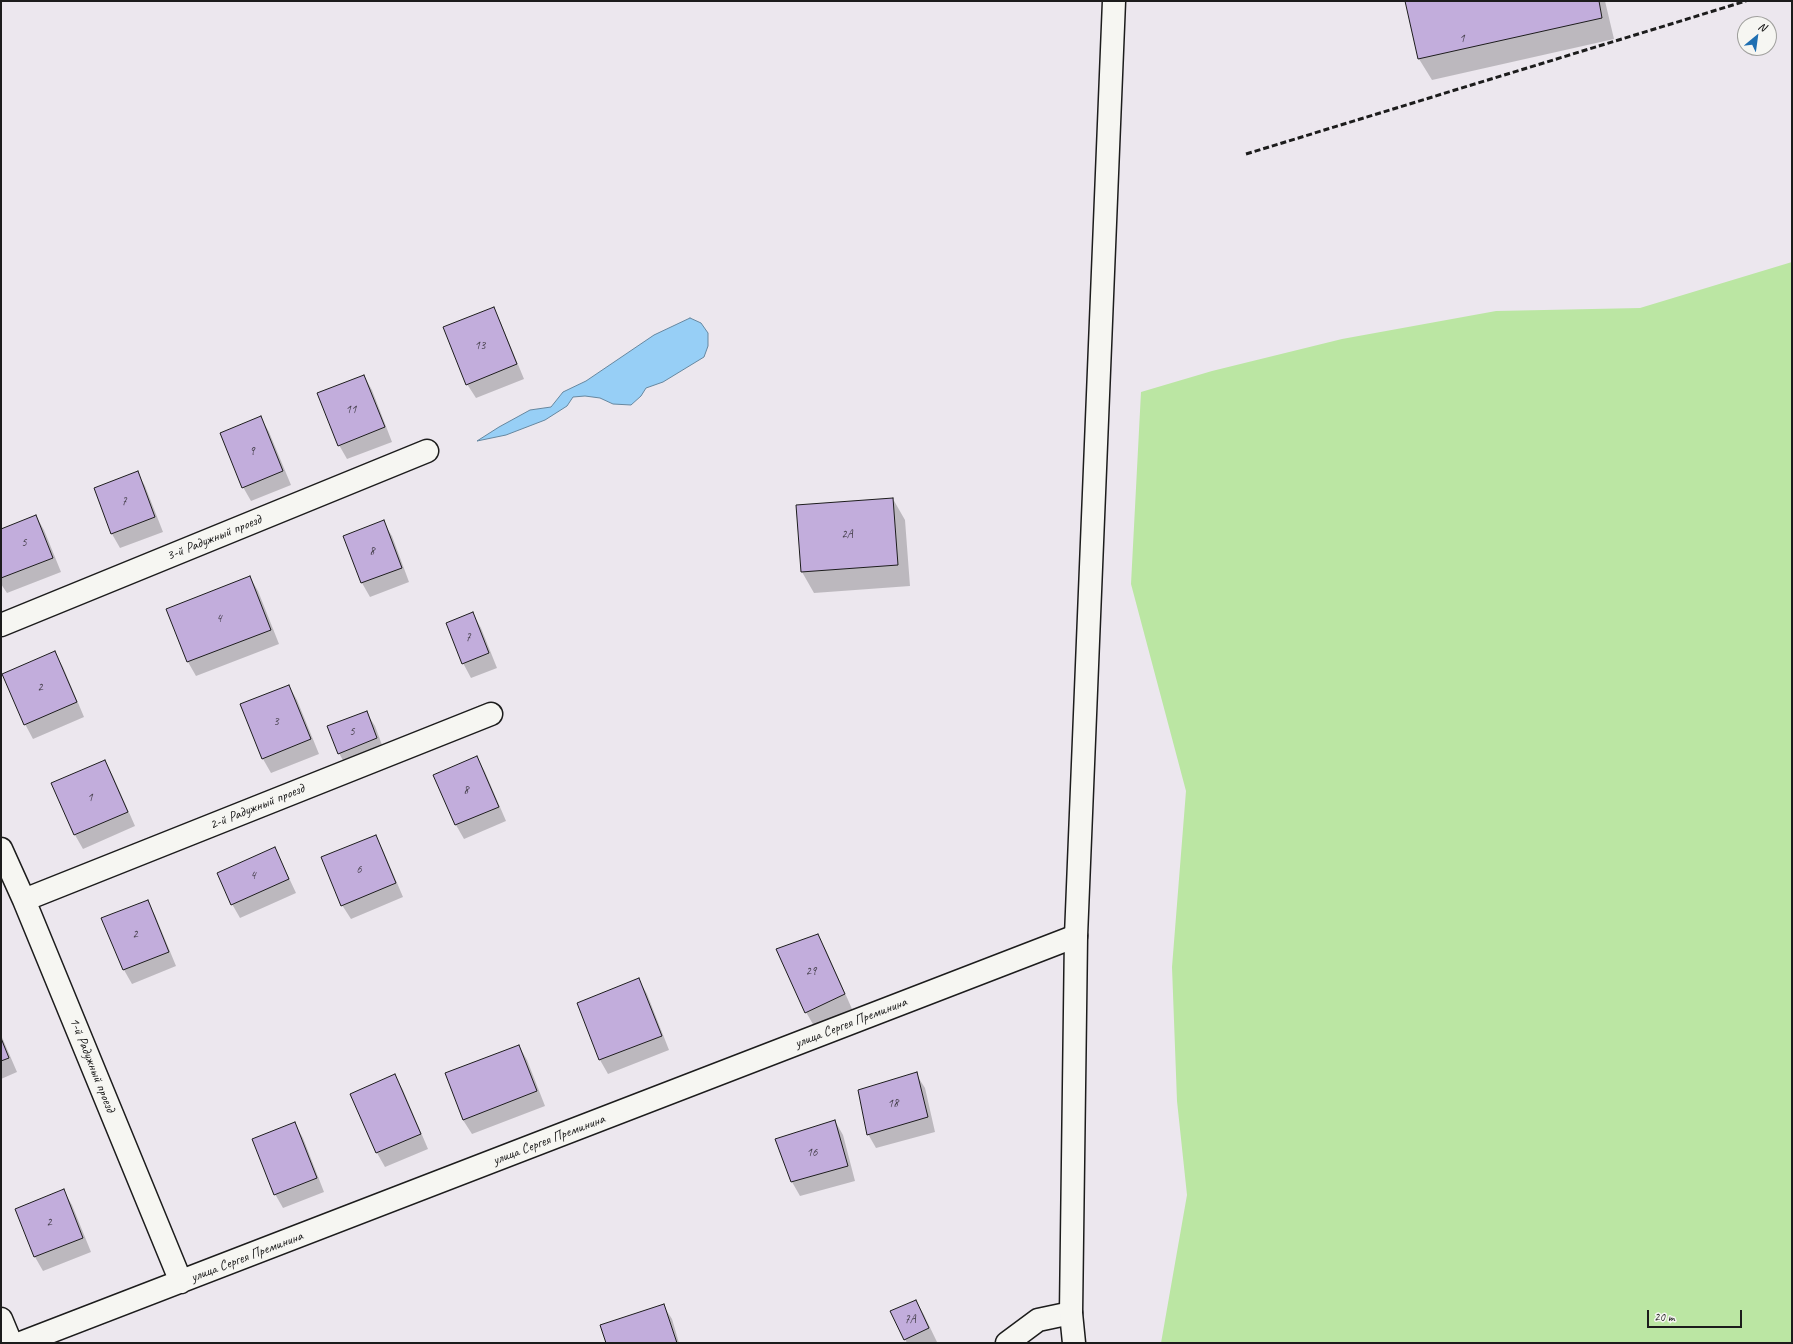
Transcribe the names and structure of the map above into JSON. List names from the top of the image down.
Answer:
{
  "streets": {
    "street": [
      "3-й Радужный проезд",
      "2-й Радужный проезд",
      "улица Сергея Преминина",
      "1-й Радужный проезд"
    ]
  },
  "crossings": [
    ["2-й Радужный проезд", "1-й Радужный проезд"],
    ["улица Сергея Преминина", "1-й Радужный проезд"]
  ],
  "house_numbers": [
    "1",
    "13",
    "11",
    "9",
    "7",
    "2А",
    "5",
    "8",
    "4",
    "7",
    "2",
    "3",
    "5",
    "8",
    "1",
    "6",
    "4",
    "2",
    "29",
    "18",
    "16",
    "2",
    "7А"
  ],
  "scale_bar": "20 m",
  "north": "top right"
}
